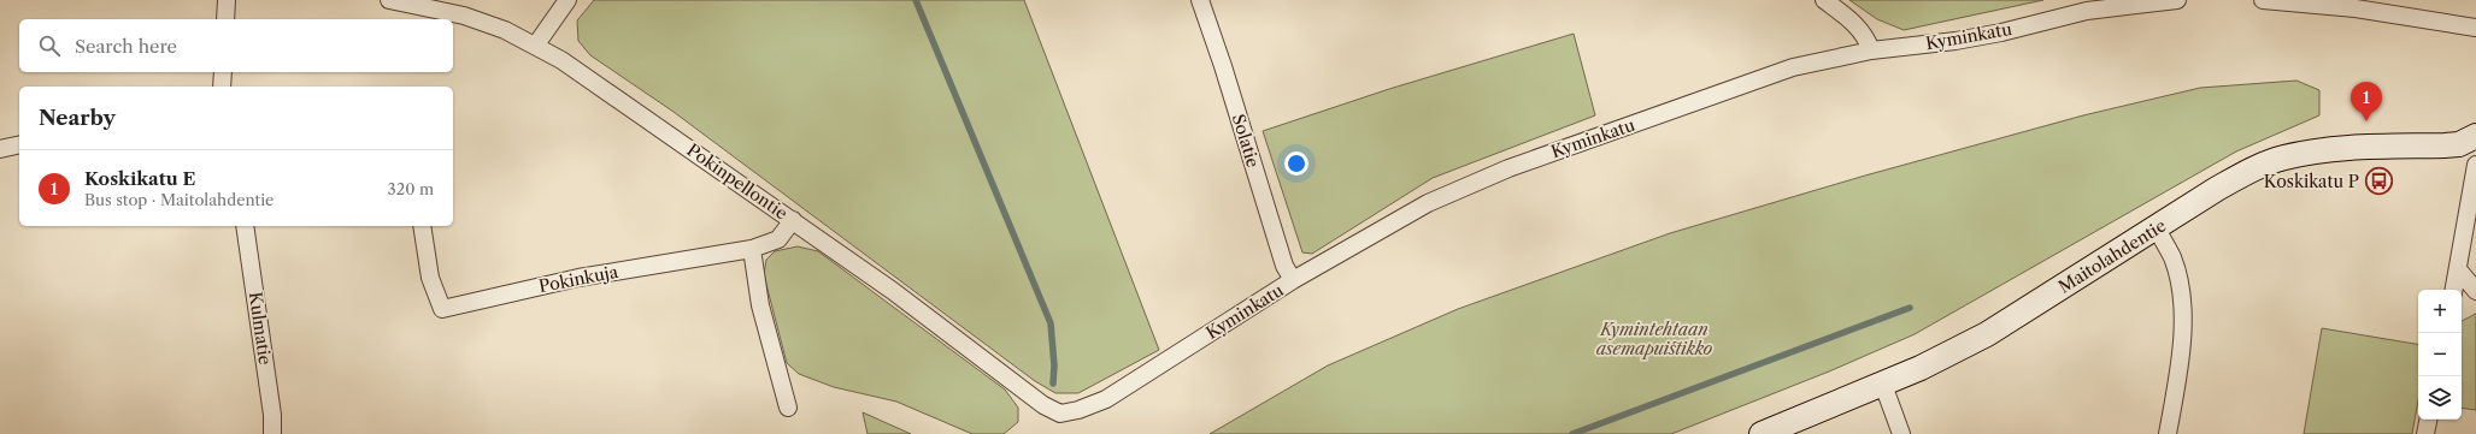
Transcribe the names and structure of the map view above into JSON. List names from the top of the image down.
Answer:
{
  "streets": {
    "street": [
      "Kyminkatu",
      "Solatie",
      "Pokinpellontie",
      "Maitolahdentie",
      "Pokinkuja",
      "Kulmatie"
    ]
  },
  "crossings": [
    ["Kyminkatu", "Solatie"],
    ["Kyminkatu", "Pokinpellontie"],
    ["Pokinpellontie", "Pokinkuja"]
  ],
  "parks": ["Kymintehtaan asemapuistikko"],
  "places": {
    "bus stop": ["Koskikatu P"]
  },
  "page": {
    "search": "Search here",
    "pins": "1",
    "heading": "Nearby",
    "list": [
      {
        "mark": "1",
        "name": "Koskikatu E",
        "note": "Bus stop · Maitolahdentie",
        "value": "320 m"
      }
    ],
    "map_buttons": ["+", "−"]
  }
}
